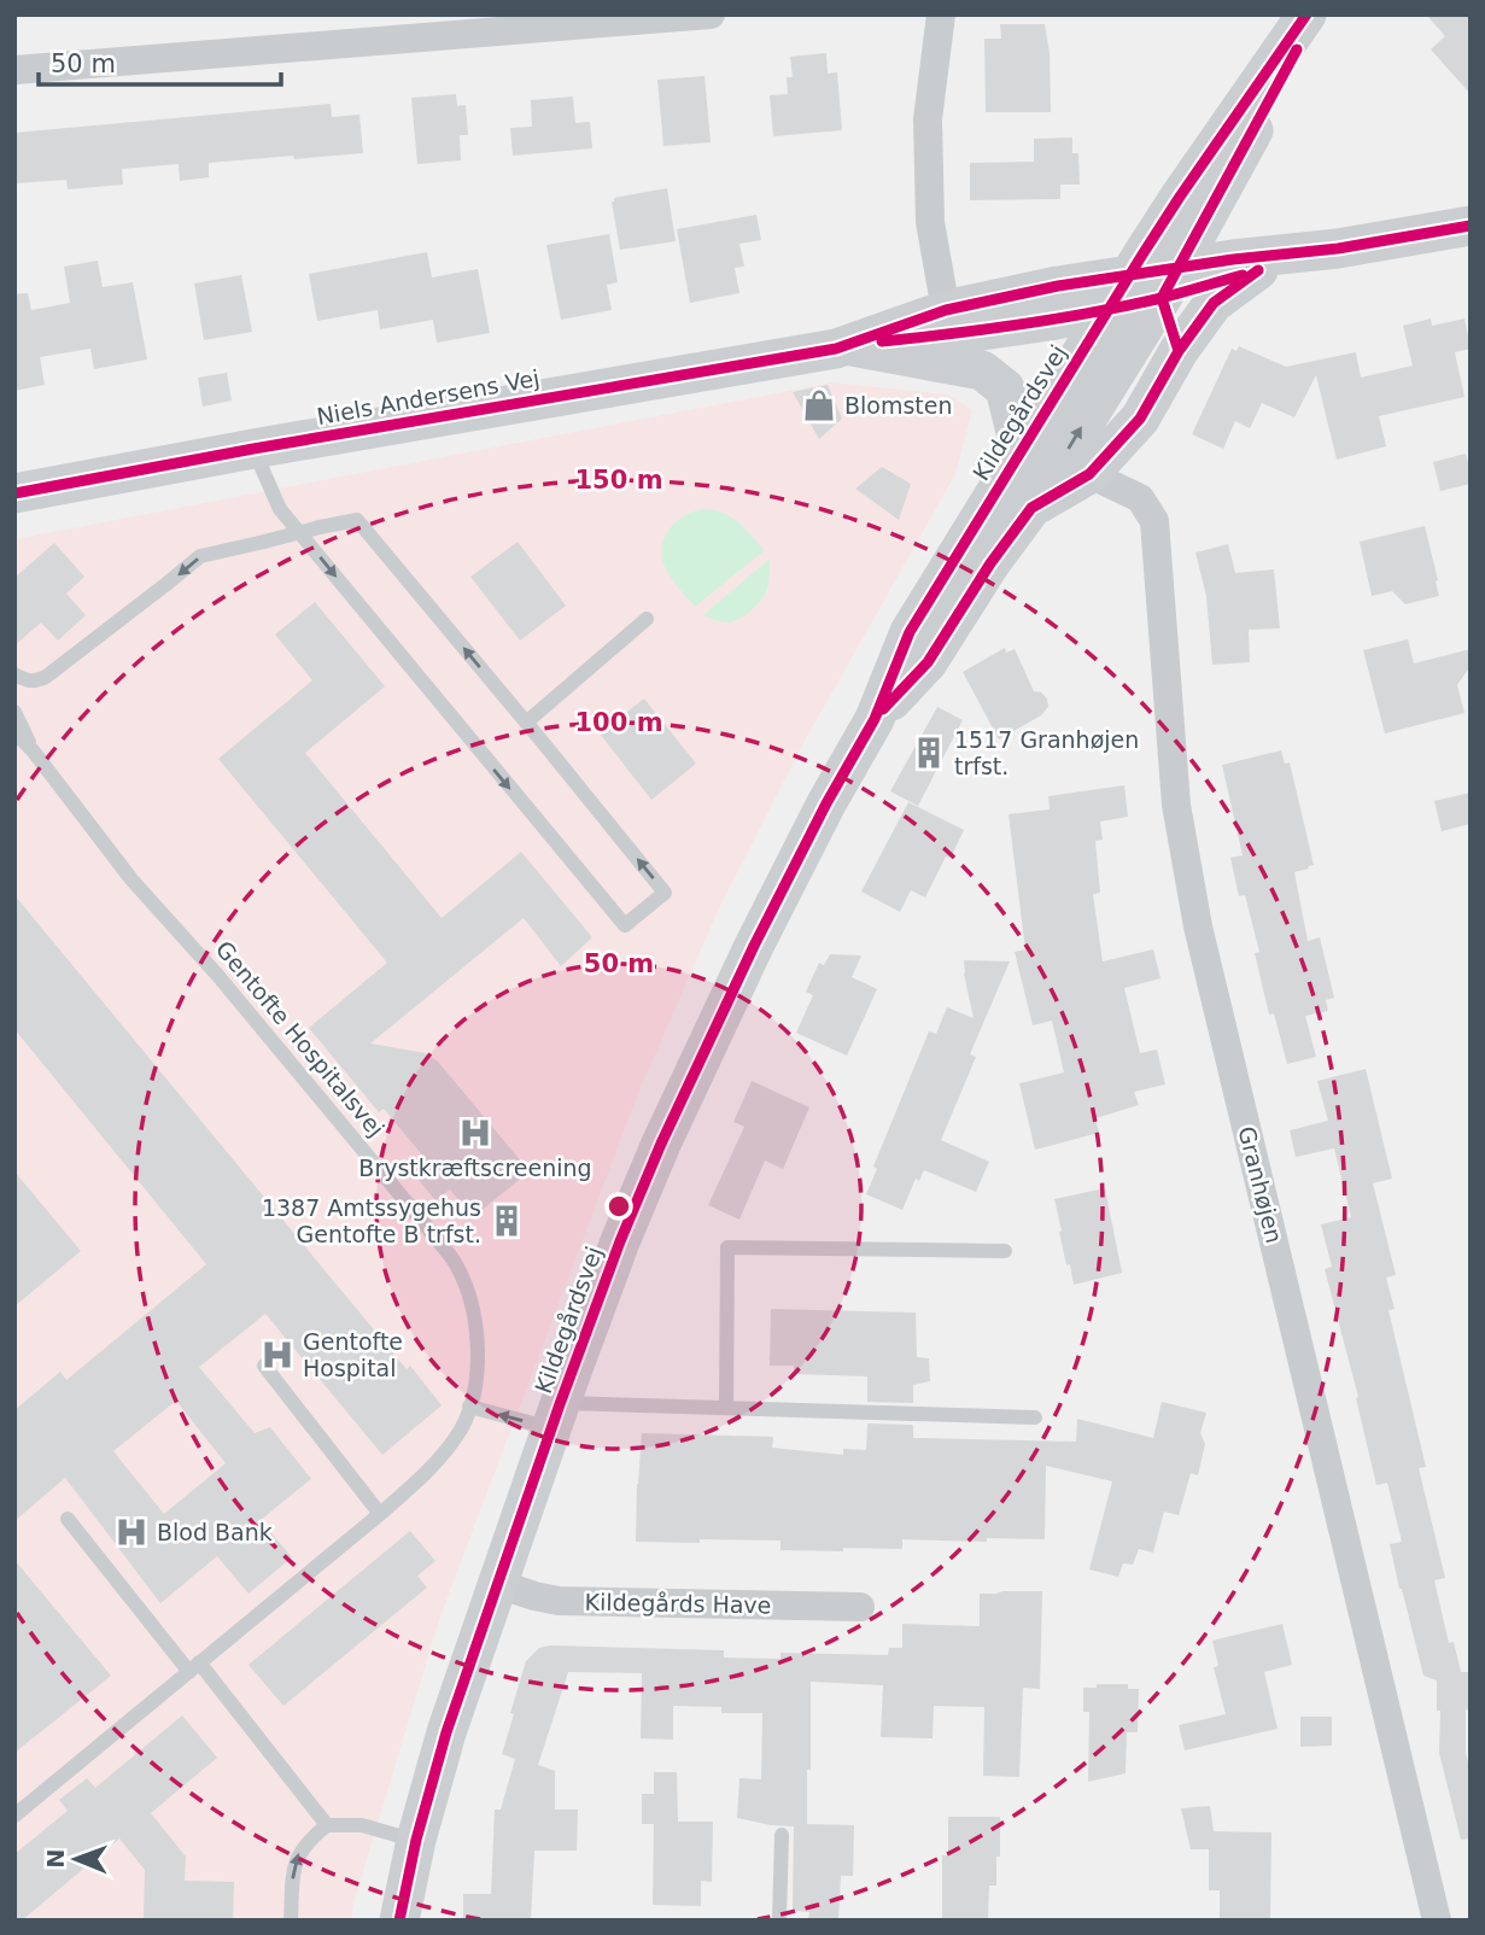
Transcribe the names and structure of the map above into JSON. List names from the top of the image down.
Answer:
{
  "streets": {
    "street": [
      "Niels Andersens Vej",
      "Kildegårdsvej",
      "Granhøjen",
      "Kildegårds Have"
    ],
    "lane": ["Gentofte Hospitalsvej"]
  },
  "crossings": [
    ["Niels Andersens Vej", "Kildegårdsvej"],
    ["Kildegårdsvej", "Granhøjen"],
    ["Kildegårdsvej", "Kildegårds Have"]
  ],
  "places": {
    "shop": ["Blomsten"],
    "building": ["1517 Granhøjen trfst.", "1387 Amtssygehus Gentofte B trfst."],
    "hospital": ["Brystkræftscreening", "Gentofte Hospital", "Blod Bank"]
  },
  "scale_bar": "50 m",
  "north": "left",
  "rings": ["150 m", "100 m", "50 m"]
}
